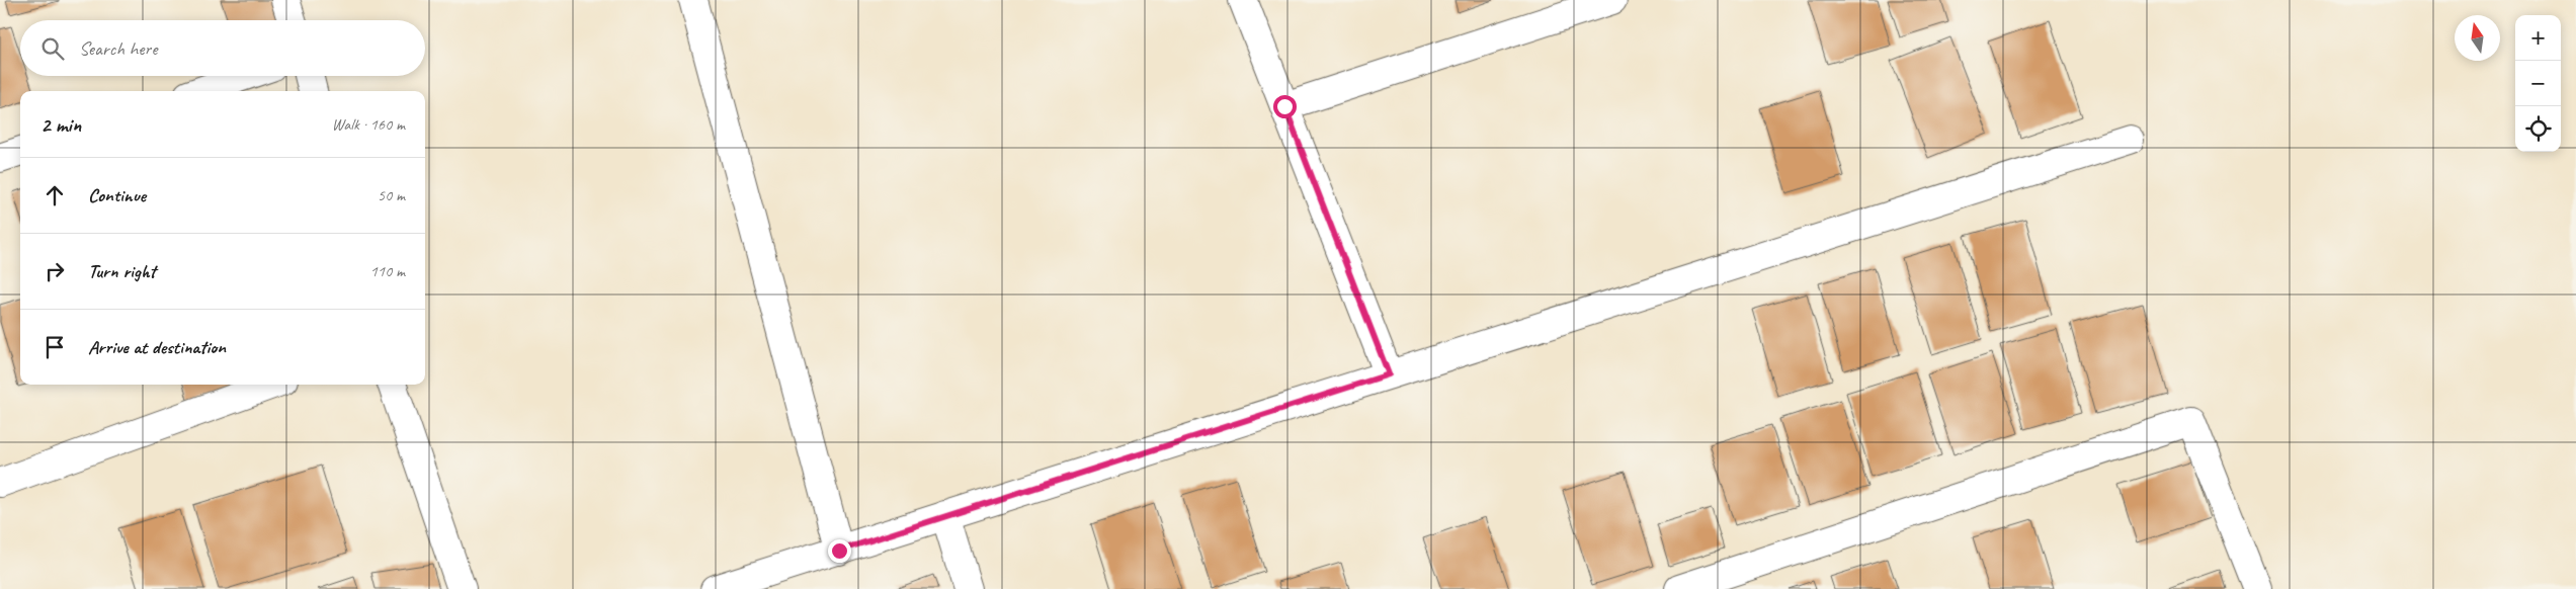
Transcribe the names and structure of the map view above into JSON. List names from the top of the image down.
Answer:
{
  "north": "top",
  "page": {
    "map_buttons": ["+", "−"],
    "search": "Search here",
    "heading": ["2 min", "Walk · 160 m"],
    "list": [
      ["Continue", "50 m"],
      ["Turn right", "110 m"],
      "Arrive at destination"
    ]
  }
}
